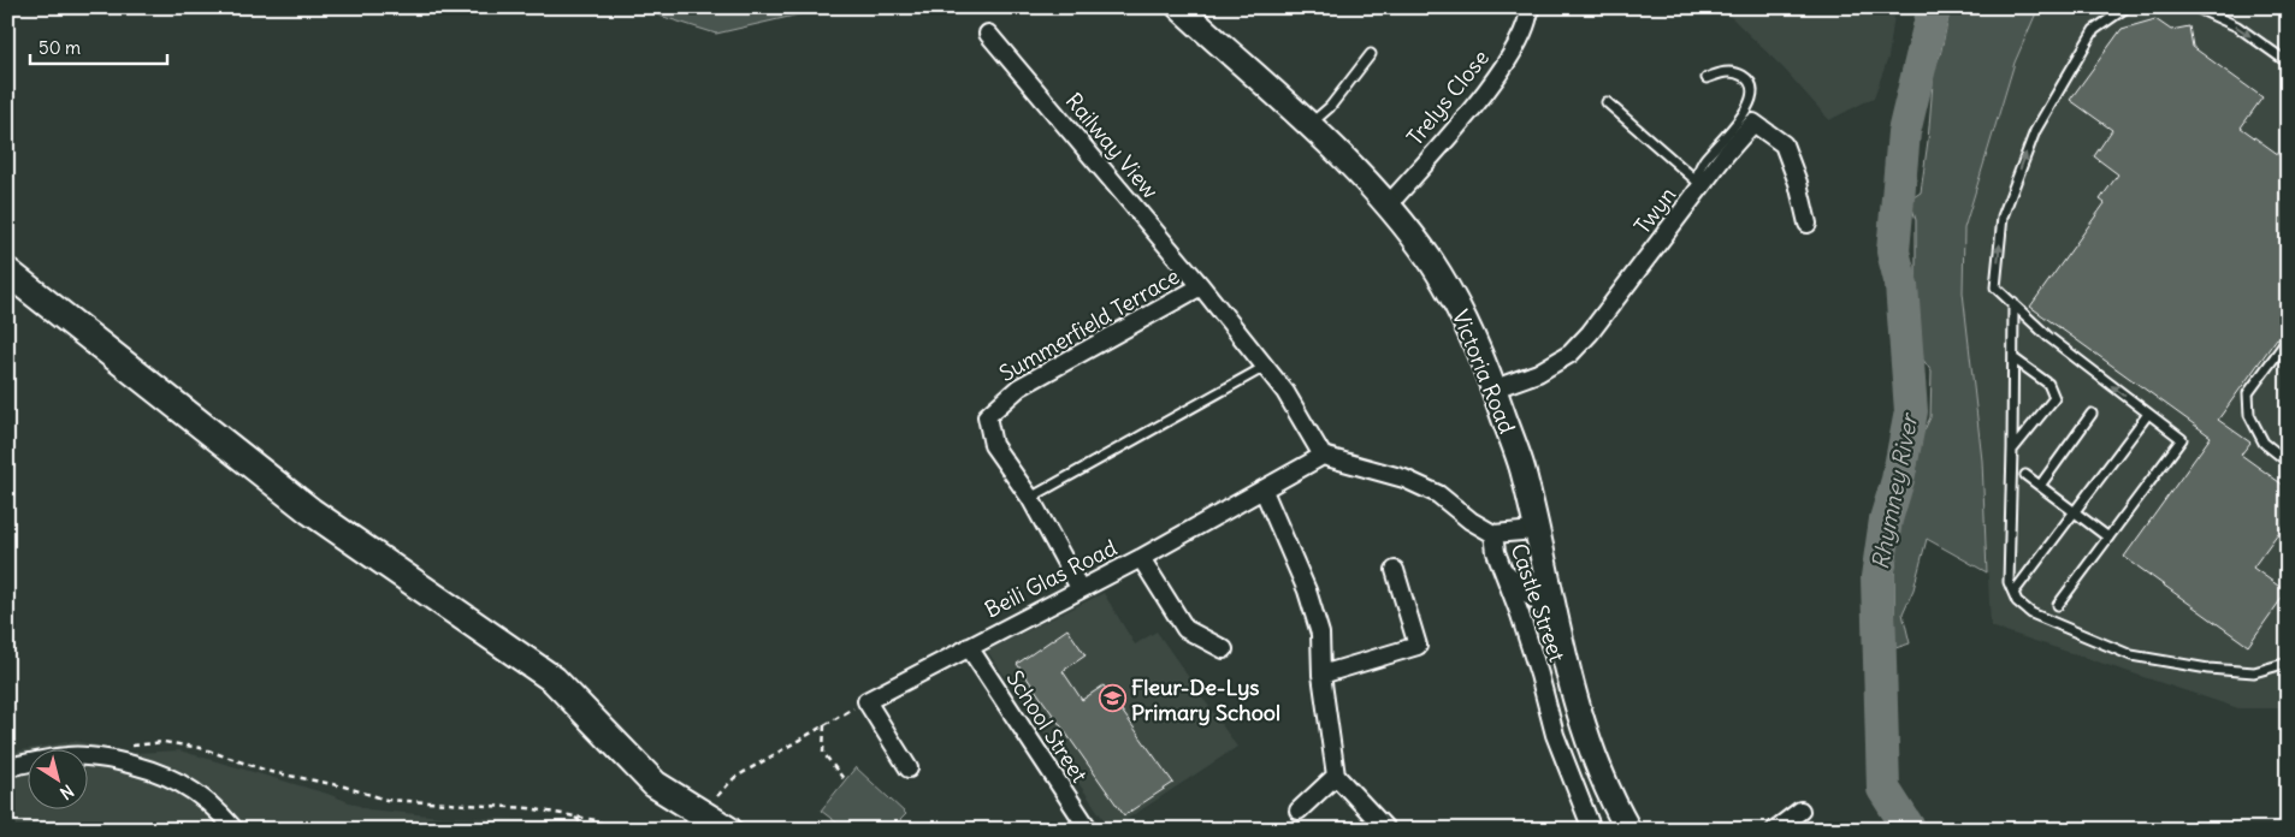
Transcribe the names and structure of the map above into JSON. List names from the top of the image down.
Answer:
{
  "streets": {
    "main road": ["Victoria Road"],
    "street": [
      "Trelys Close",
      "Railway View",
      "Twyn",
      "Summerfield Terrace",
      "Beili Glas Road",
      "Castle Street",
      "School Street"
    ]
  },
  "crossings": [
    ["Trelys Close", "Victoria Road"],
    ["Railway View", "Summerfield Terrace"],
    ["Railway View", "Beili Glas Road"],
    ["Railway View", "Castle Street"],
    ["Twyn", "Victoria Road"],
    ["Summerfield Terrace", "Beili Glas Road"],
    ["Beili Glas Road", "Castle Street"],
    ["Beili Glas Road", "School Street"]
  ],
  "water": ["Rhymney River"],
  "places": {
    "school or university": ["Fleur-De-Lys Primary School"]
  },
  "scale_bar": "50 m",
  "north": "bottom right"
}
